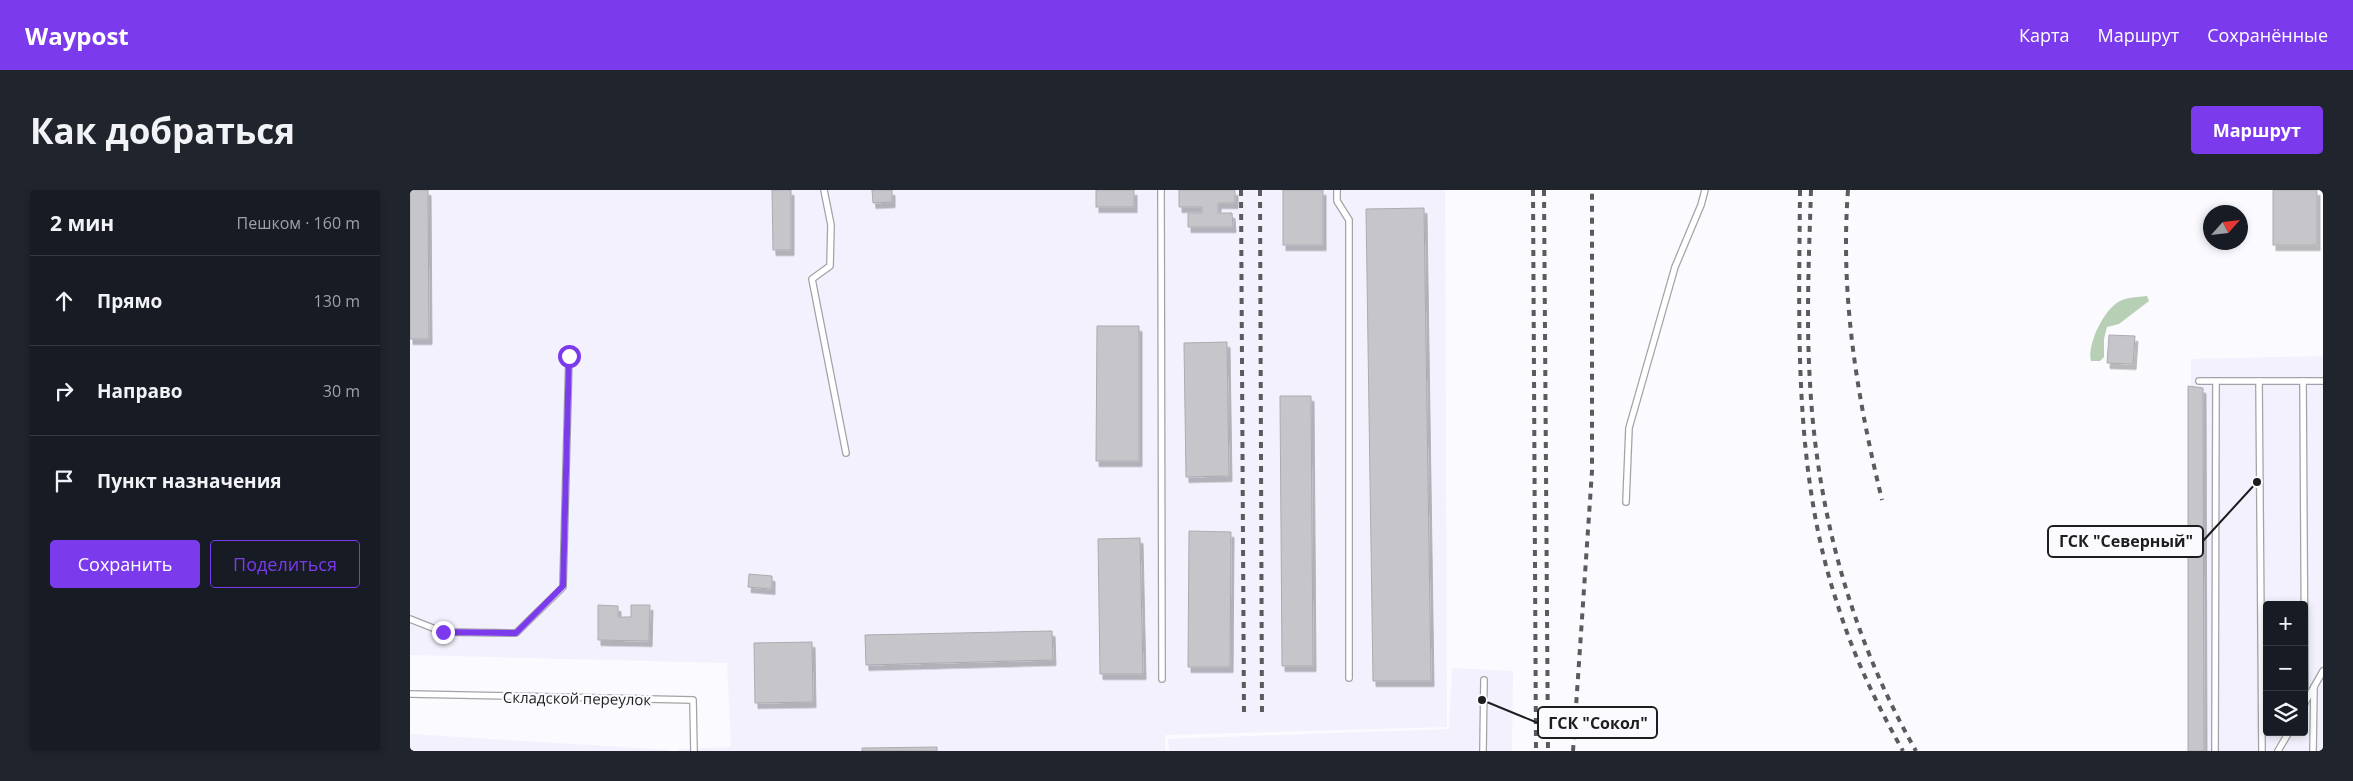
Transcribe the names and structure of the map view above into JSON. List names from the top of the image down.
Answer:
{
  "streets": {
    "lane": ["Складской переулок"]
  },
  "places": ["ГСК \"Северный\"", "ГСК \"Сокол\""],
  "north": "top right",
  "page": {
    "header": "Waypost",
    "nav": ["Карта", "Маршрут", "Сохранённые"],
    "buttons": [
      "Маршрут",
      ["Сохранить", "Поделиться"]
    ],
    "title": "Как добраться",
    "heading": ["2 мин", "Пешком · 160 m"],
    "list": [
      ["Прямо", "130 m"],
      ["Направо", "30 m"],
      "Пункт назначения"
    ],
    "map_buttons": ["+", "−"]
  }
}
